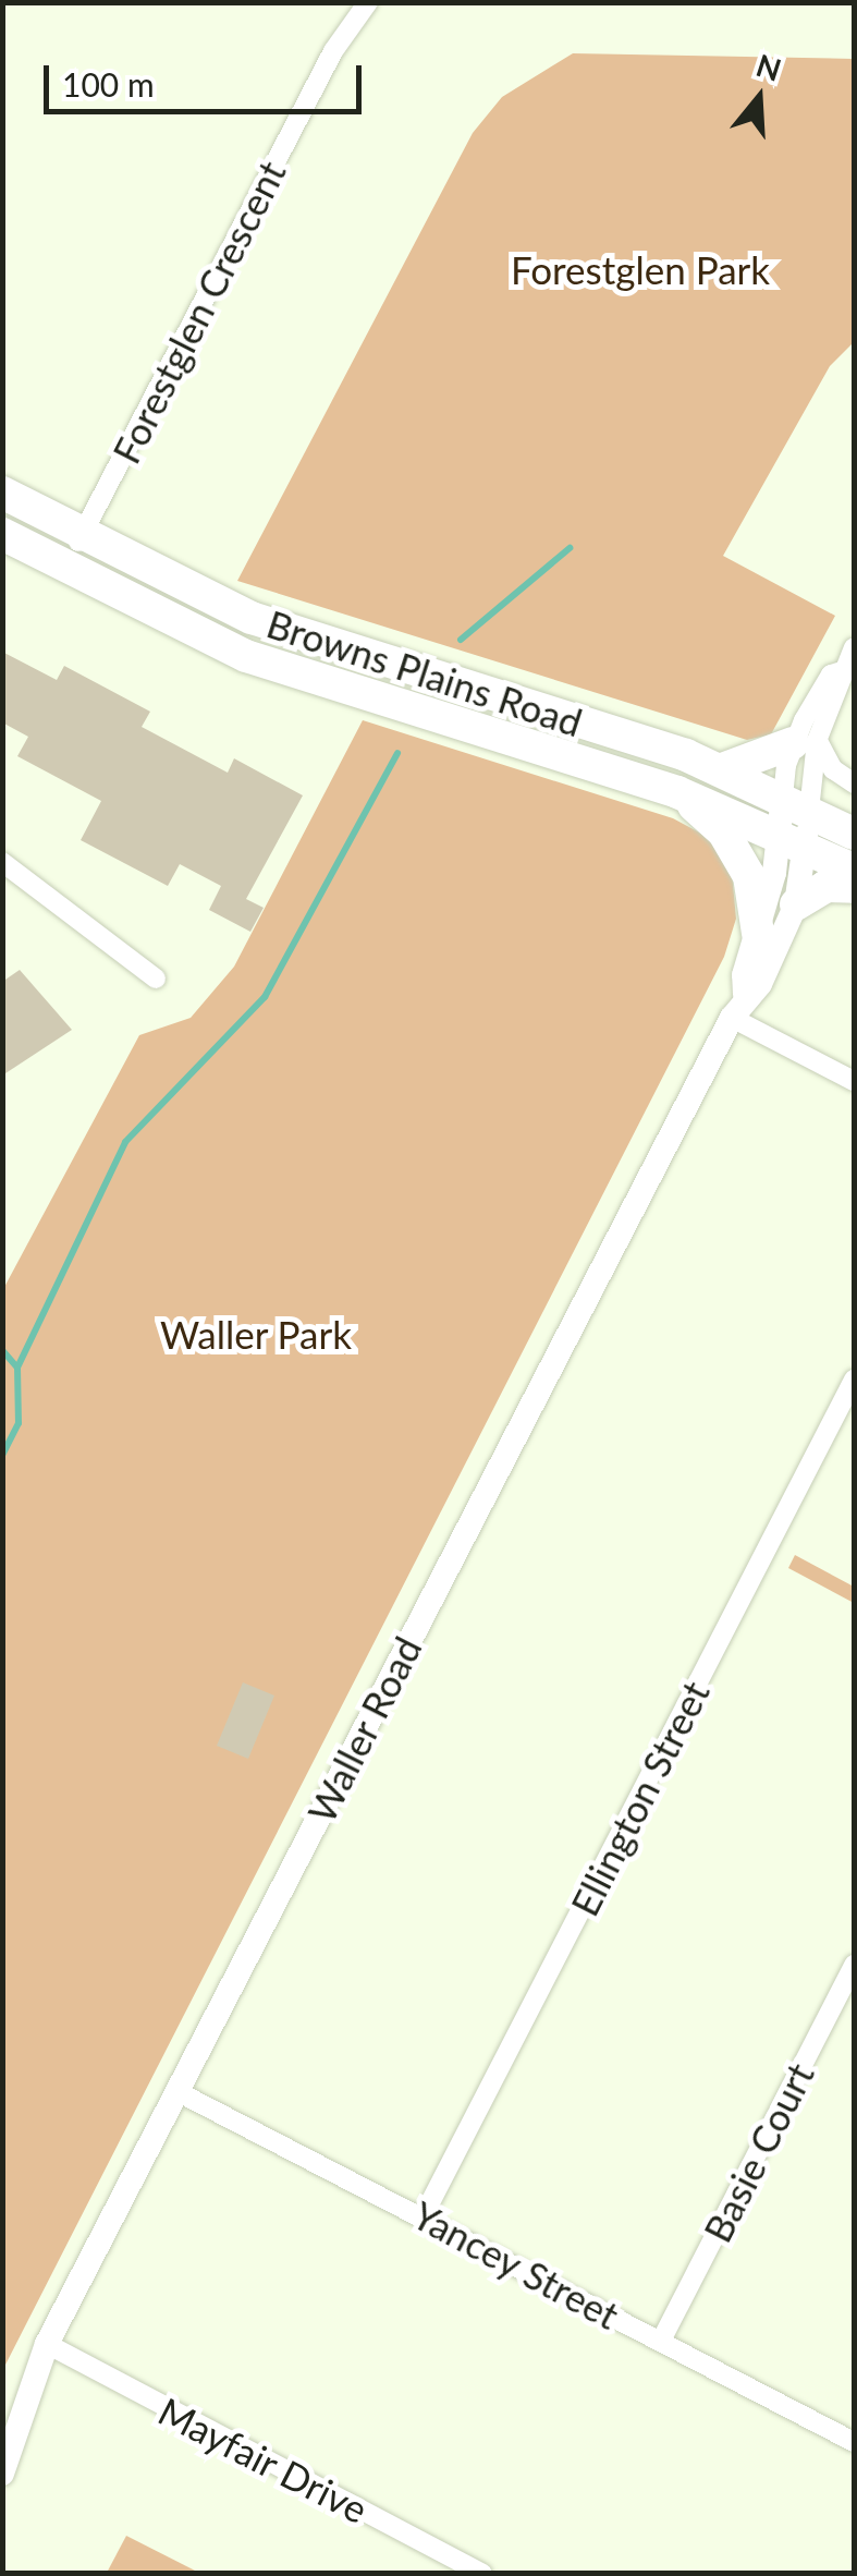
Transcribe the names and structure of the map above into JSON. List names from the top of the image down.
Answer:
{
  "streets": {
    "main road": ["Browns Plains Road"],
    "street": [
      "Forestglen Crescent",
      "Waller Road",
      "Ellington Street",
      "Basie Court",
      "Yancey Street",
      "Mayfair Drive"
    ]
  },
  "crossings": [
    ["Forestglen Crescent", "Browns Plains Road"],
    ["Browns Plains Road", "Waller Road"],
    ["Waller Road", "Yancey Street"],
    ["Waller Road", "Mayfair Drive"],
    ["Ellington Street", "Yancey Street"],
    ["Basie Court", "Yancey Street"]
  ],
  "parks": ["Forestglen Park", "Waller Park"],
  "scale_bar": "100 m",
  "north": "top"
}
